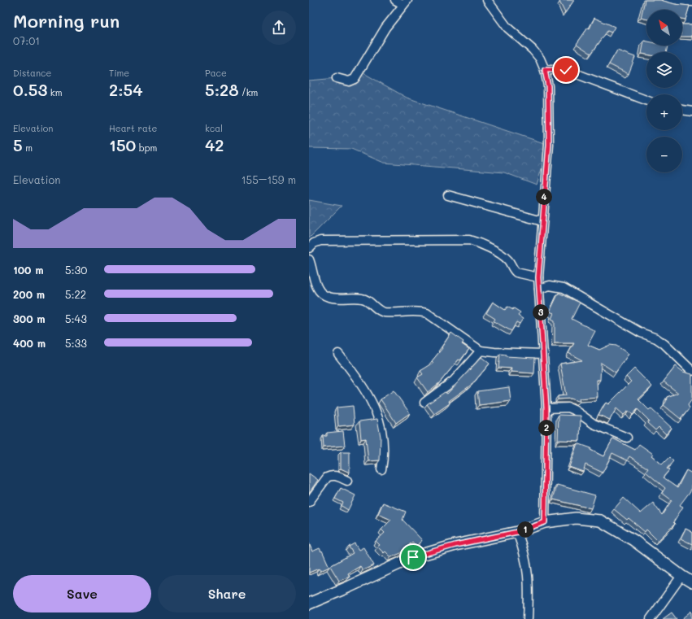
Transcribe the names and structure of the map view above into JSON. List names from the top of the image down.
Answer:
{
  "north": "top left",
  "page": {
    "heading": ["Morning run", "07:01"],
    "map_buttons": ["+", "−"],
    "stats": [
      ["Distance", "0.53 km"],
      ["Time", "2:54"],
      ["Pace", "5:28 /km"],
      ["Elevation", "5 m"],
      ["Heart rate", "150 bpm"],
      ["kcal", "42"]
    ],
    "chart": ["Elevation", "155–159 m"],
    "pins": [
      "4",
      "3",
      "2",
      "1"
    ],
    "list": [
      {
        "name": "100 m",
        "note": "5:30"
      },
      {
        "name": "200 m",
        "note": "5:22"
      },
      {
        "name": "300 m",
        "note": "5:43"
      },
      {
        "name": "400 m",
        "note": "5:33"
      }
    ],
    "buttons": ["Save", "Share"]
  }
}
